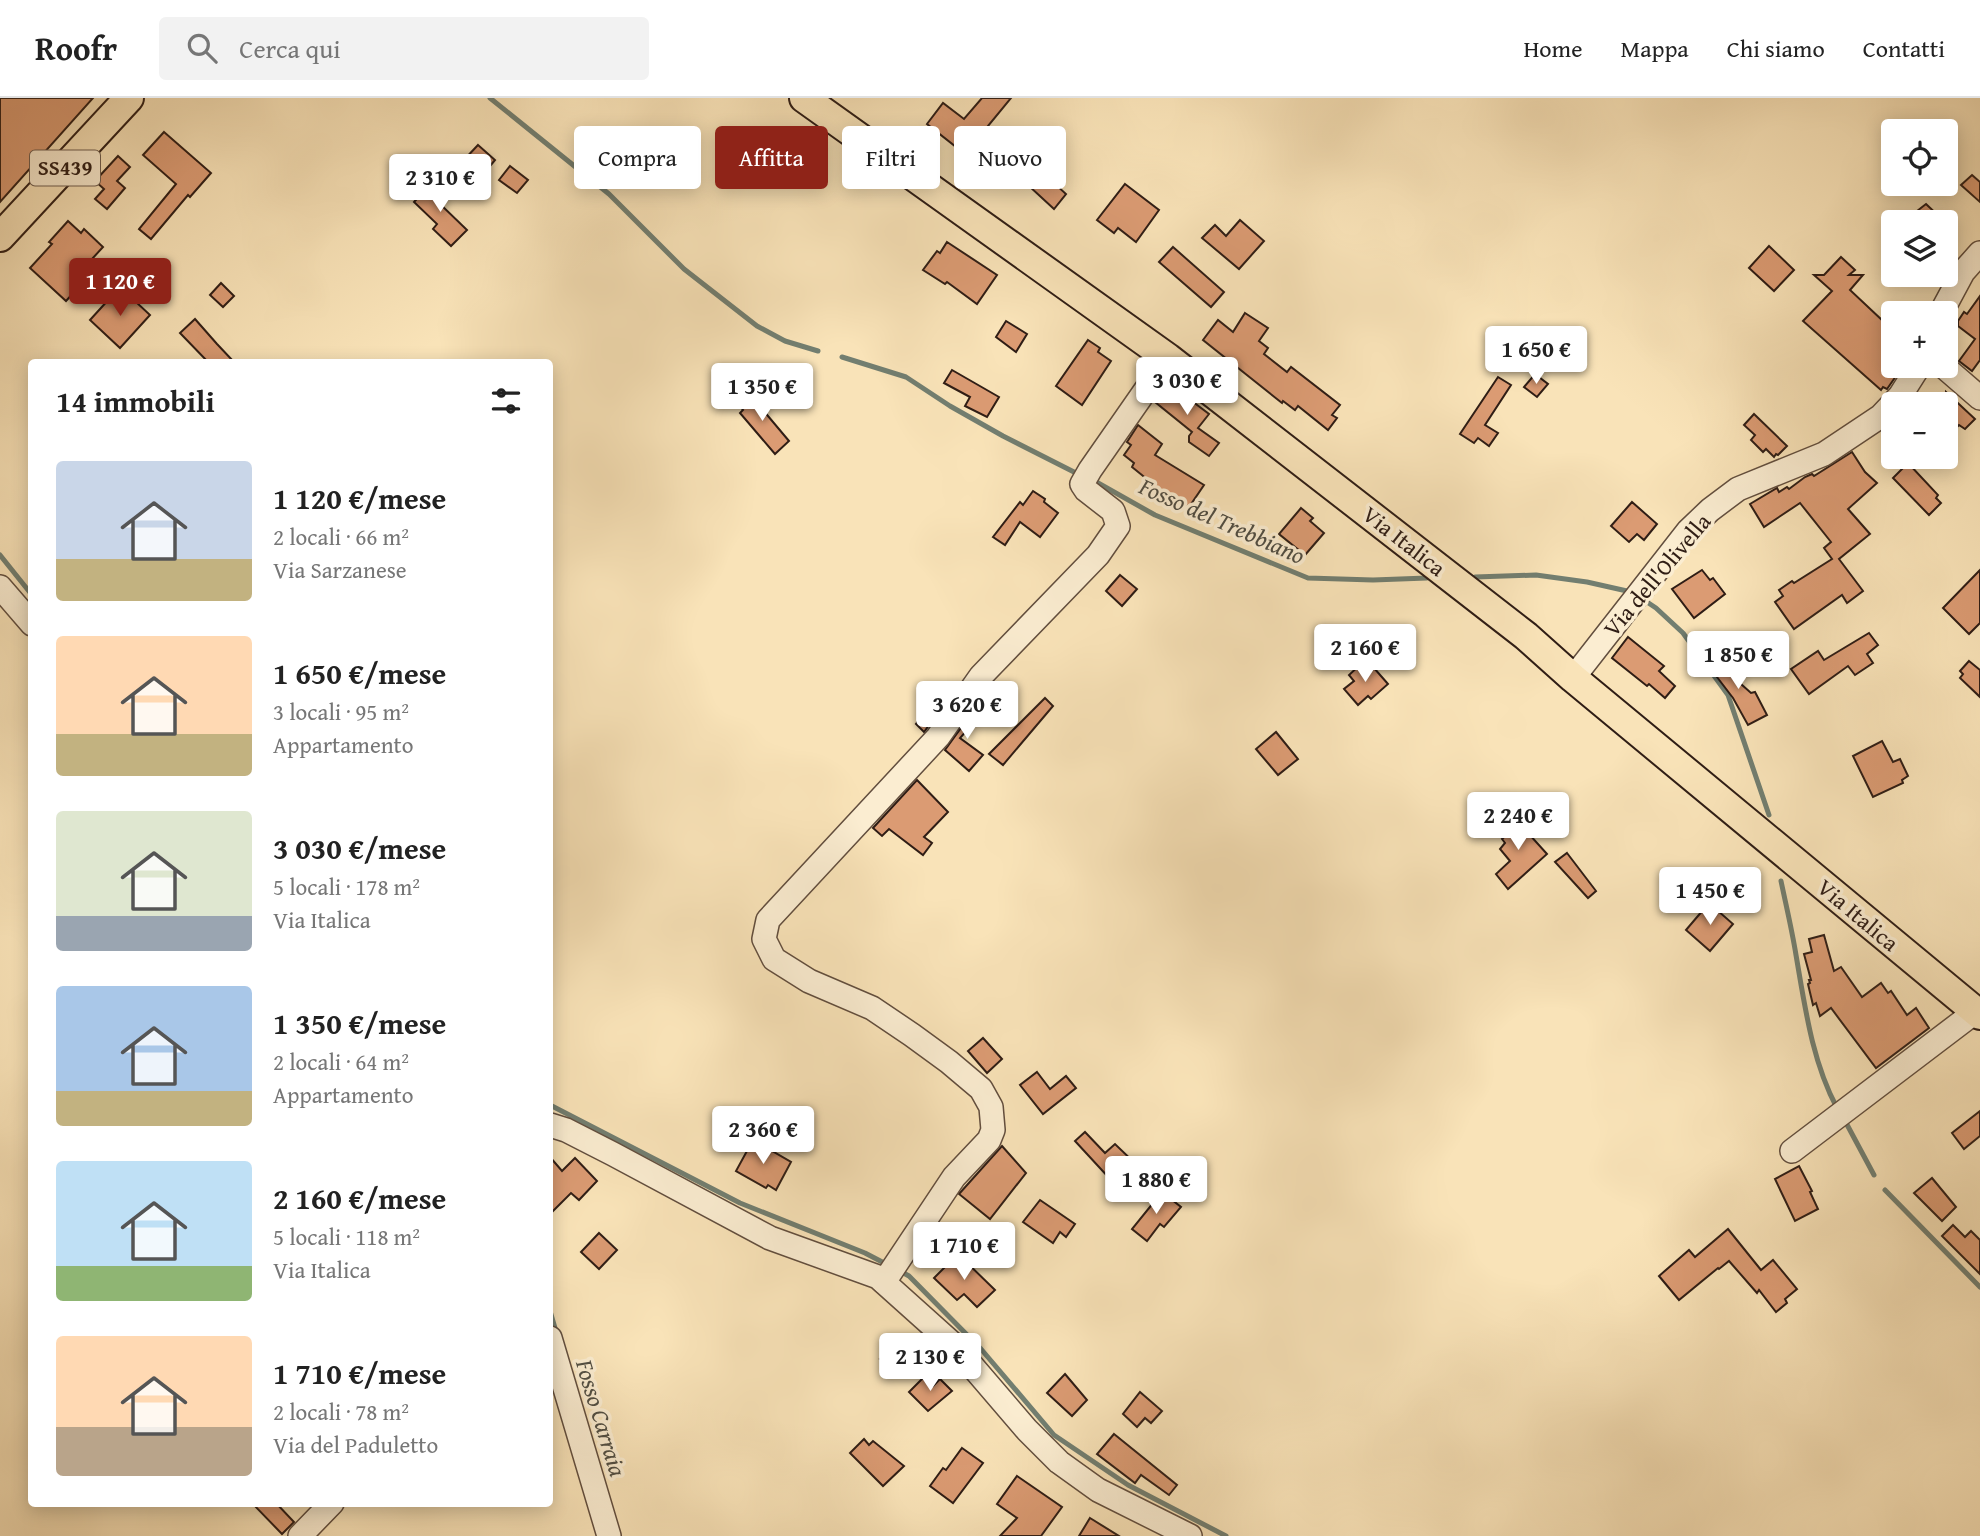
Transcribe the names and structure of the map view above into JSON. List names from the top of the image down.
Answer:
{
  "streets": {
    "main road": ["SS439", "Via Italica"],
    "street": ["Via dell'Olivella"]
  },
  "crossings": [
    ["Via Italica", "Via dell'Olivella"]
  ],
  "water": ["Fosso del Trebbiano", "Fosso Carraia"],
  "page": {
    "header": "Roofr",
    "search": "Cerca qui",
    "nav": [
      "Home",
      "Mappa",
      "Chi siamo",
      "Contatti"
    ],
    "map_buttons": ["+", "−"],
    "chip": [
      "Compra",
      "Affitta",
      "Filtri",
      "Nuovo"
    ],
    "price": [
      "2 310 €",
      "1 120 €",
      "1 650 €",
      "3 030 €",
      "1 350 €",
      "2 160 €",
      "1 850 €",
      "3 620 €",
      "2 240 €",
      "1 450 €",
      "2 360 €",
      "1 880 €",
      "1 710 €",
      "2 130 €"
    ],
    "heading": "14 immobili",
    "list": [
      {
        "name": "1 120 €/mese",
        "note": "2 locali · 66 m² · Via Sarzanese"
      },
      {
        "name": "1 650 €/mese",
        "note": "3 locali · 95 m² · Appartamento"
      },
      {
        "name": "3 030 €/mese",
        "note": "5 locali · 178 m² · Via Italica"
      },
      {
        "name": "1 350 €/mese",
        "note": "2 locali · 64 m² · Appartamento"
      },
      {
        "name": "2 160 €/mese",
        "note": "5 locali · 118 m² · Via Italica"
      },
      {
        "name": "1 710 €/mese",
        "note": "2 locali · 78 m² · Via del Paduletto"
      }
    ]
  }
}
